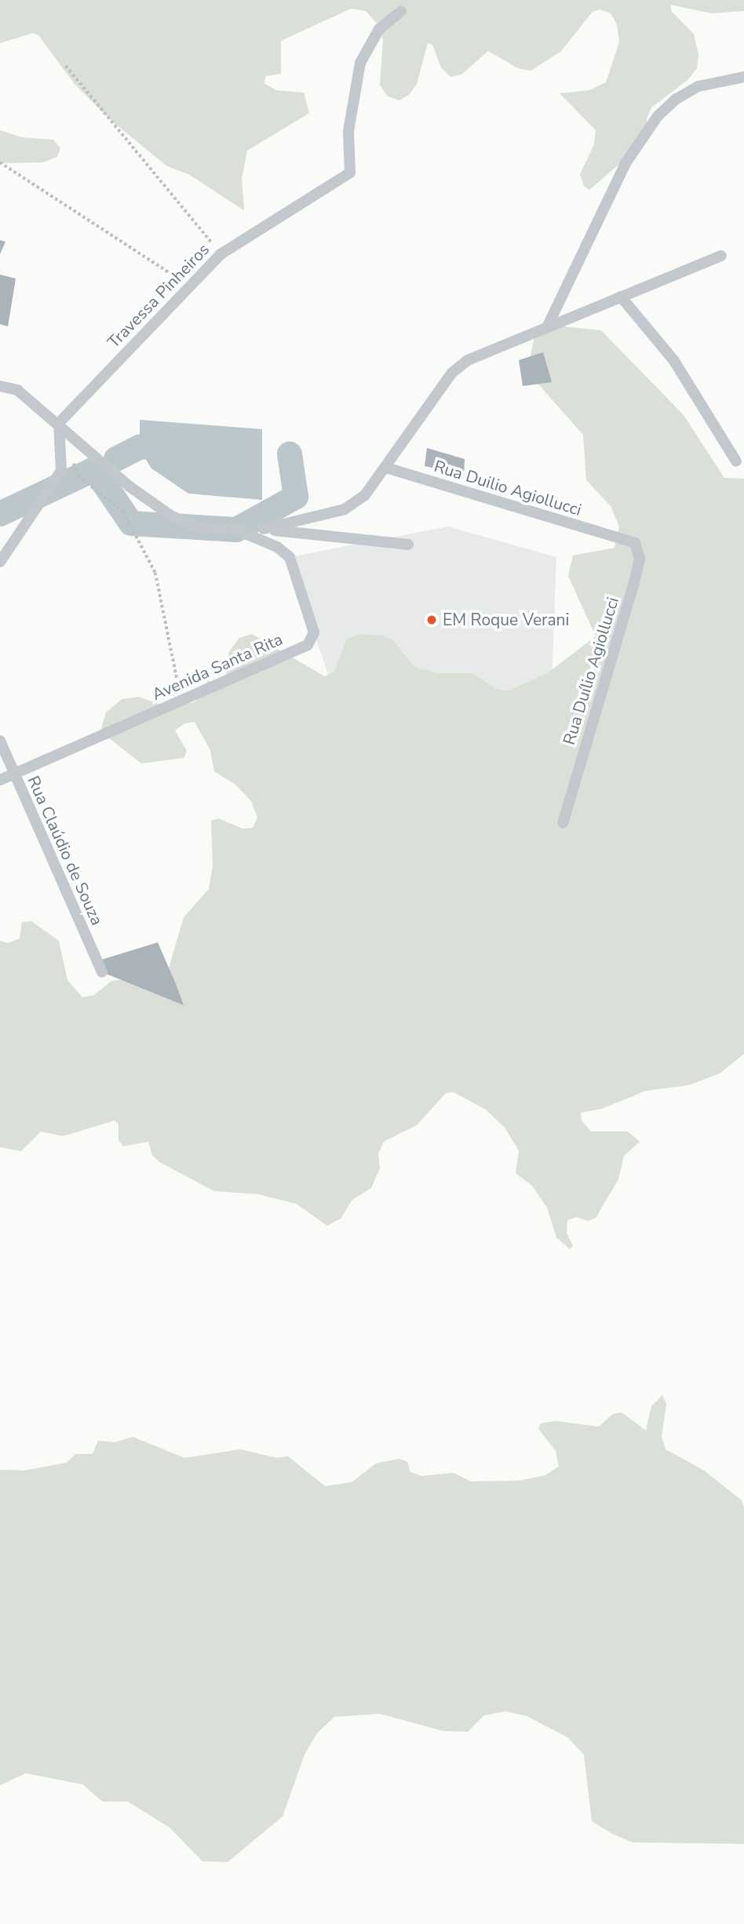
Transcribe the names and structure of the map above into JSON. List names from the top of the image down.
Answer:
{
  "streets": {
    "street": [
      "Travessa Pinheiros",
      "Rua Duilio Agiollucci",
      "Avenida Santa Rita",
      "Rua Duílio Agiollucci",
      "Rua Claúdio de Souza"
    ]
  },
  "crossings": [
    ["Rua Duilio Agiollucci", "Rua Duílio Agiollucci"],
    ["Avenida Santa Rita", "Rua Claúdio de Souza"]
  ],
  "places": ["EM Roque Verani"]
}
